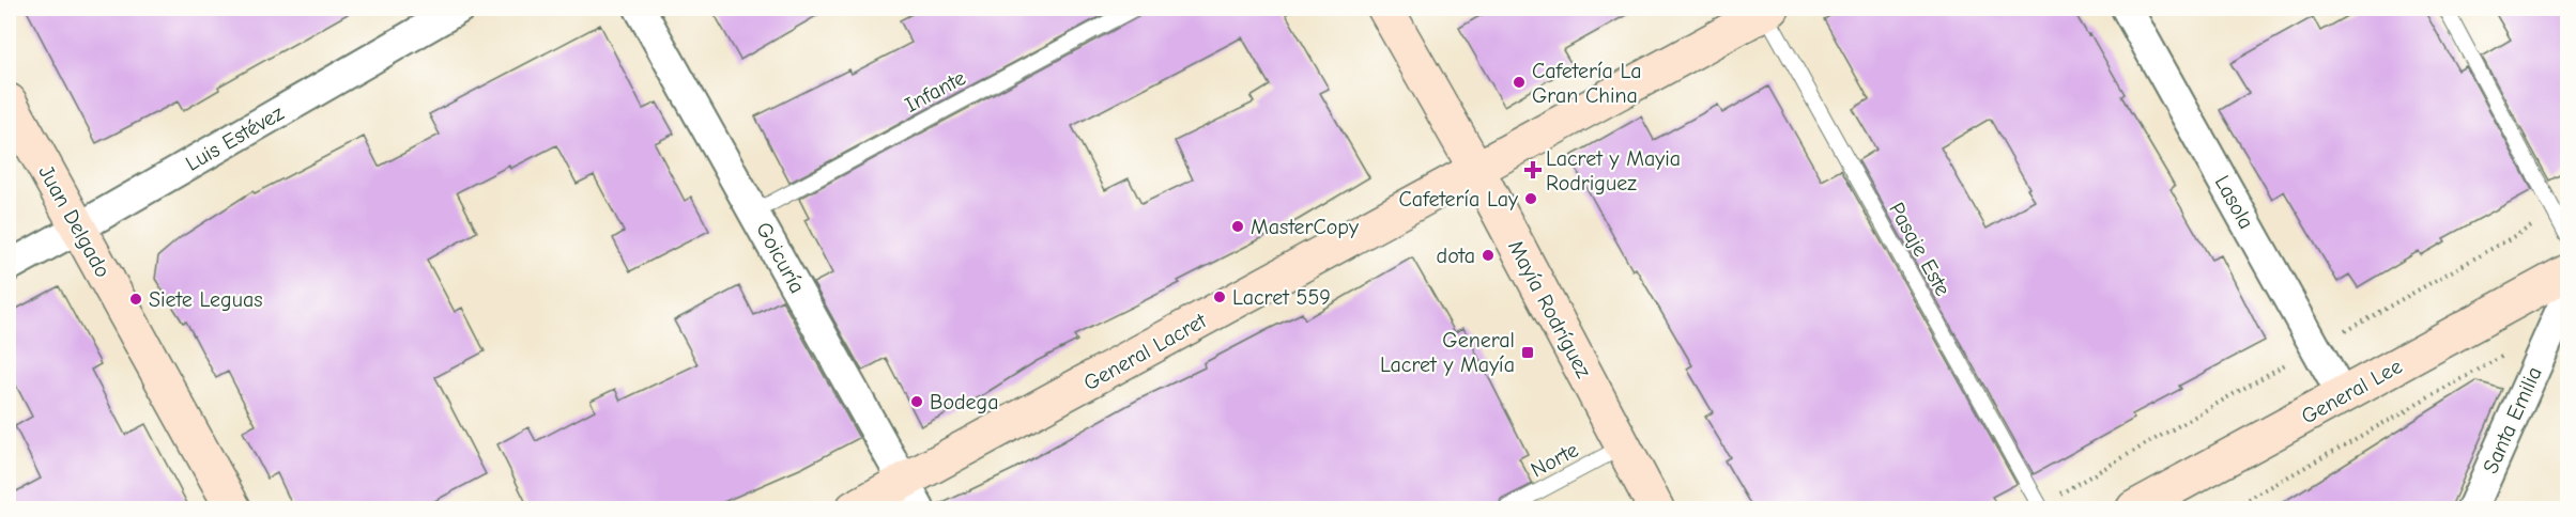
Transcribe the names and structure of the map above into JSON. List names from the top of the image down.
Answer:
{
  "streets": {
    "main road": [
      "Juan Delgado",
      "Mayía Rodríguez",
      "General Lacret",
      "General Lee"
    ],
    "street": [
      "Luis Estévez",
      "Lasola",
      "Goicuría",
      "Santa Emilia"
    ],
    "lane": ["Infante", "Pasaje Este", "Norte"]
  },
  "crossings": [
    ["Infante", "Goicuría"],
    ["Luis Estévez", "Juan Delgado"],
    ["Lasola", "General Lee"],
    ["Pasaje Este", "General Lacret"],
    ["Goicuría", "General Lacret"],
    ["Mayía Rodríguez", "General Lacret"],
    ["Mayía Rodríguez", "Norte"]
  ],
  "places": {
    "other": [
      "Cafetería La Gran China",
      "Cafetería Lay",
      "MasterCopy",
      "dota",
      "Lacret 559",
      "Siete Leguas",
      "Bodega"
    ],
    "health": ["Lacret y Mayia Rodriguez"],
    "transit": ["General Lacret y Mayía"]
  }
}
